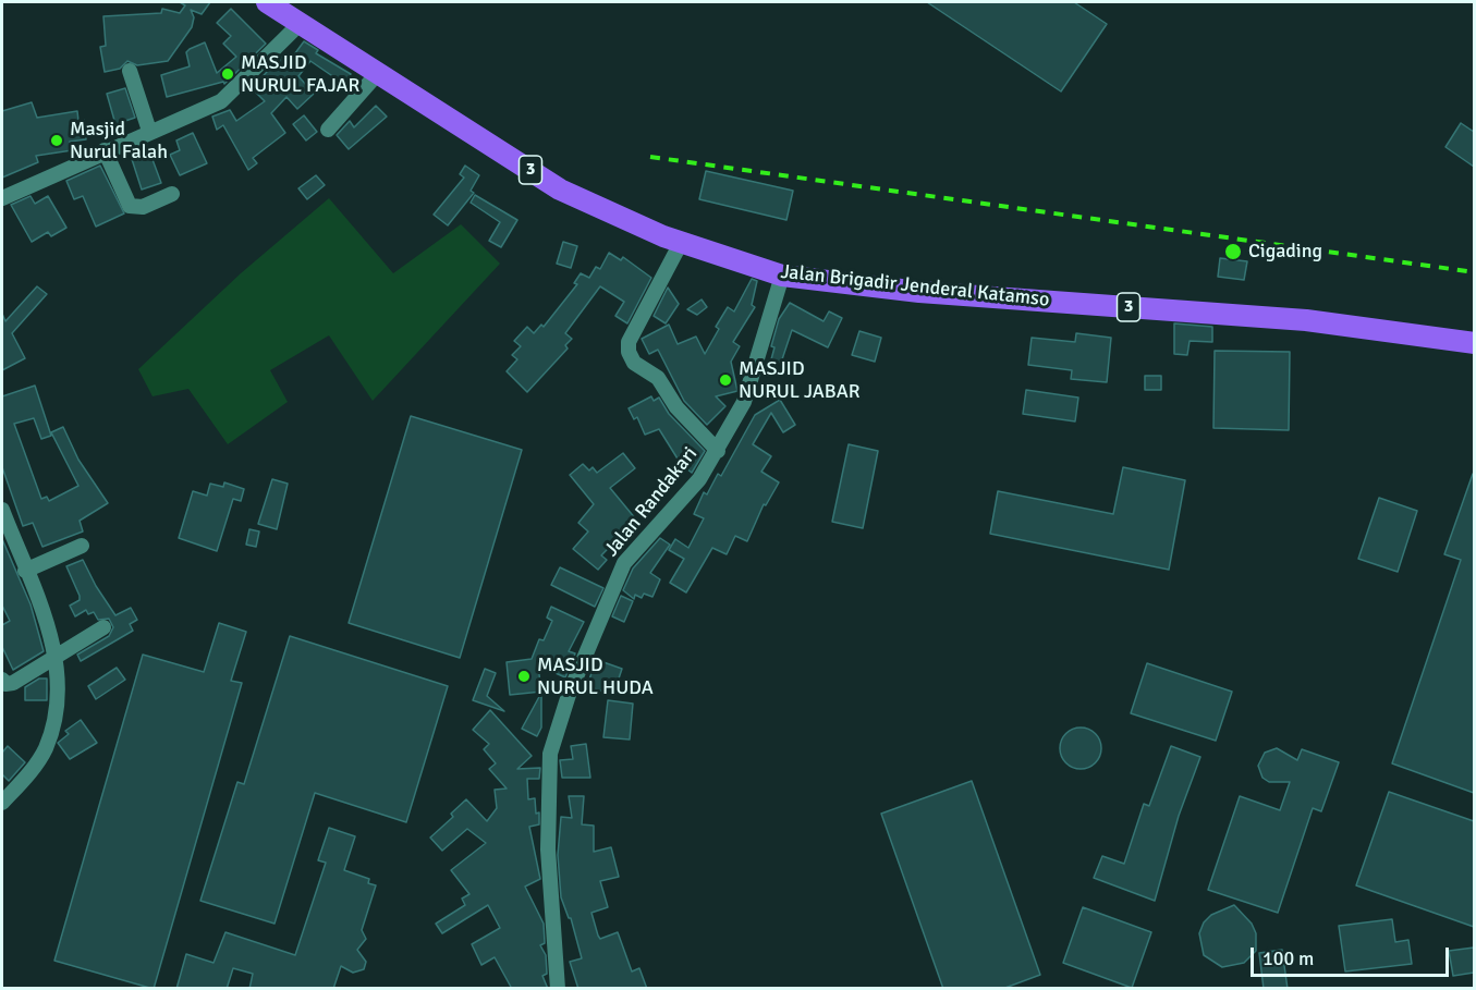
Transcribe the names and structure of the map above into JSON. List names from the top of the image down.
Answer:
{
  "streets": {
    "highway": ["3", "Jalan Brigadir Jenderal Katamso"],
    "street": ["Jalan Randakari"]
  },
  "crossings": [
    ["Jalan Brigadir Jenderal Katamso", "Jalan Randakari"]
  ],
  "places": [
    "MASJID NURUL FAJAR",
    "Masjid Nurul Falah",
    "Cigading",
    "MASJID NURUL JABAR",
    "MASJID NURUL HUDA"
  ],
  "scale_bar": "100 m"
}
